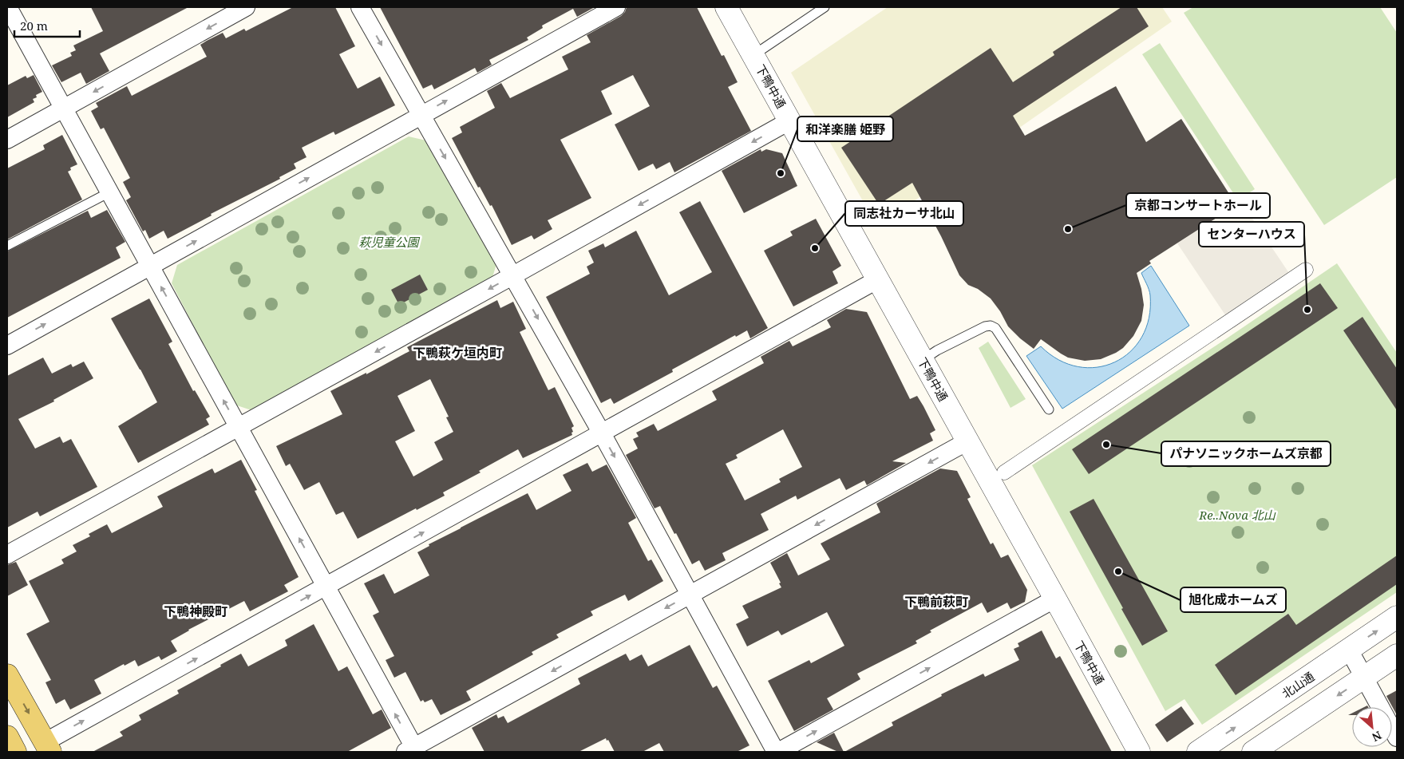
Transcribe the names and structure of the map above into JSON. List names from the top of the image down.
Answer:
{
  "streets": {
    "street": ["下鴨中通", "北山通"]
  },
  "districts": ["下鴨萩ケ垣内町", "下鴨前萩町", "下鴨神殿町"],
  "parks": ["萩児童公園", "Re..Nova 北山"],
  "places": [
    "和洋楽膳 姫野",
    "京都コンサートホール",
    "同志社カーサ北山",
    "センターハウス",
    "パナソニックホームズ京都",
    "旭化成ホームズ"
  ],
  "scale_bar": "20 m",
  "north": "bottom right"
}
